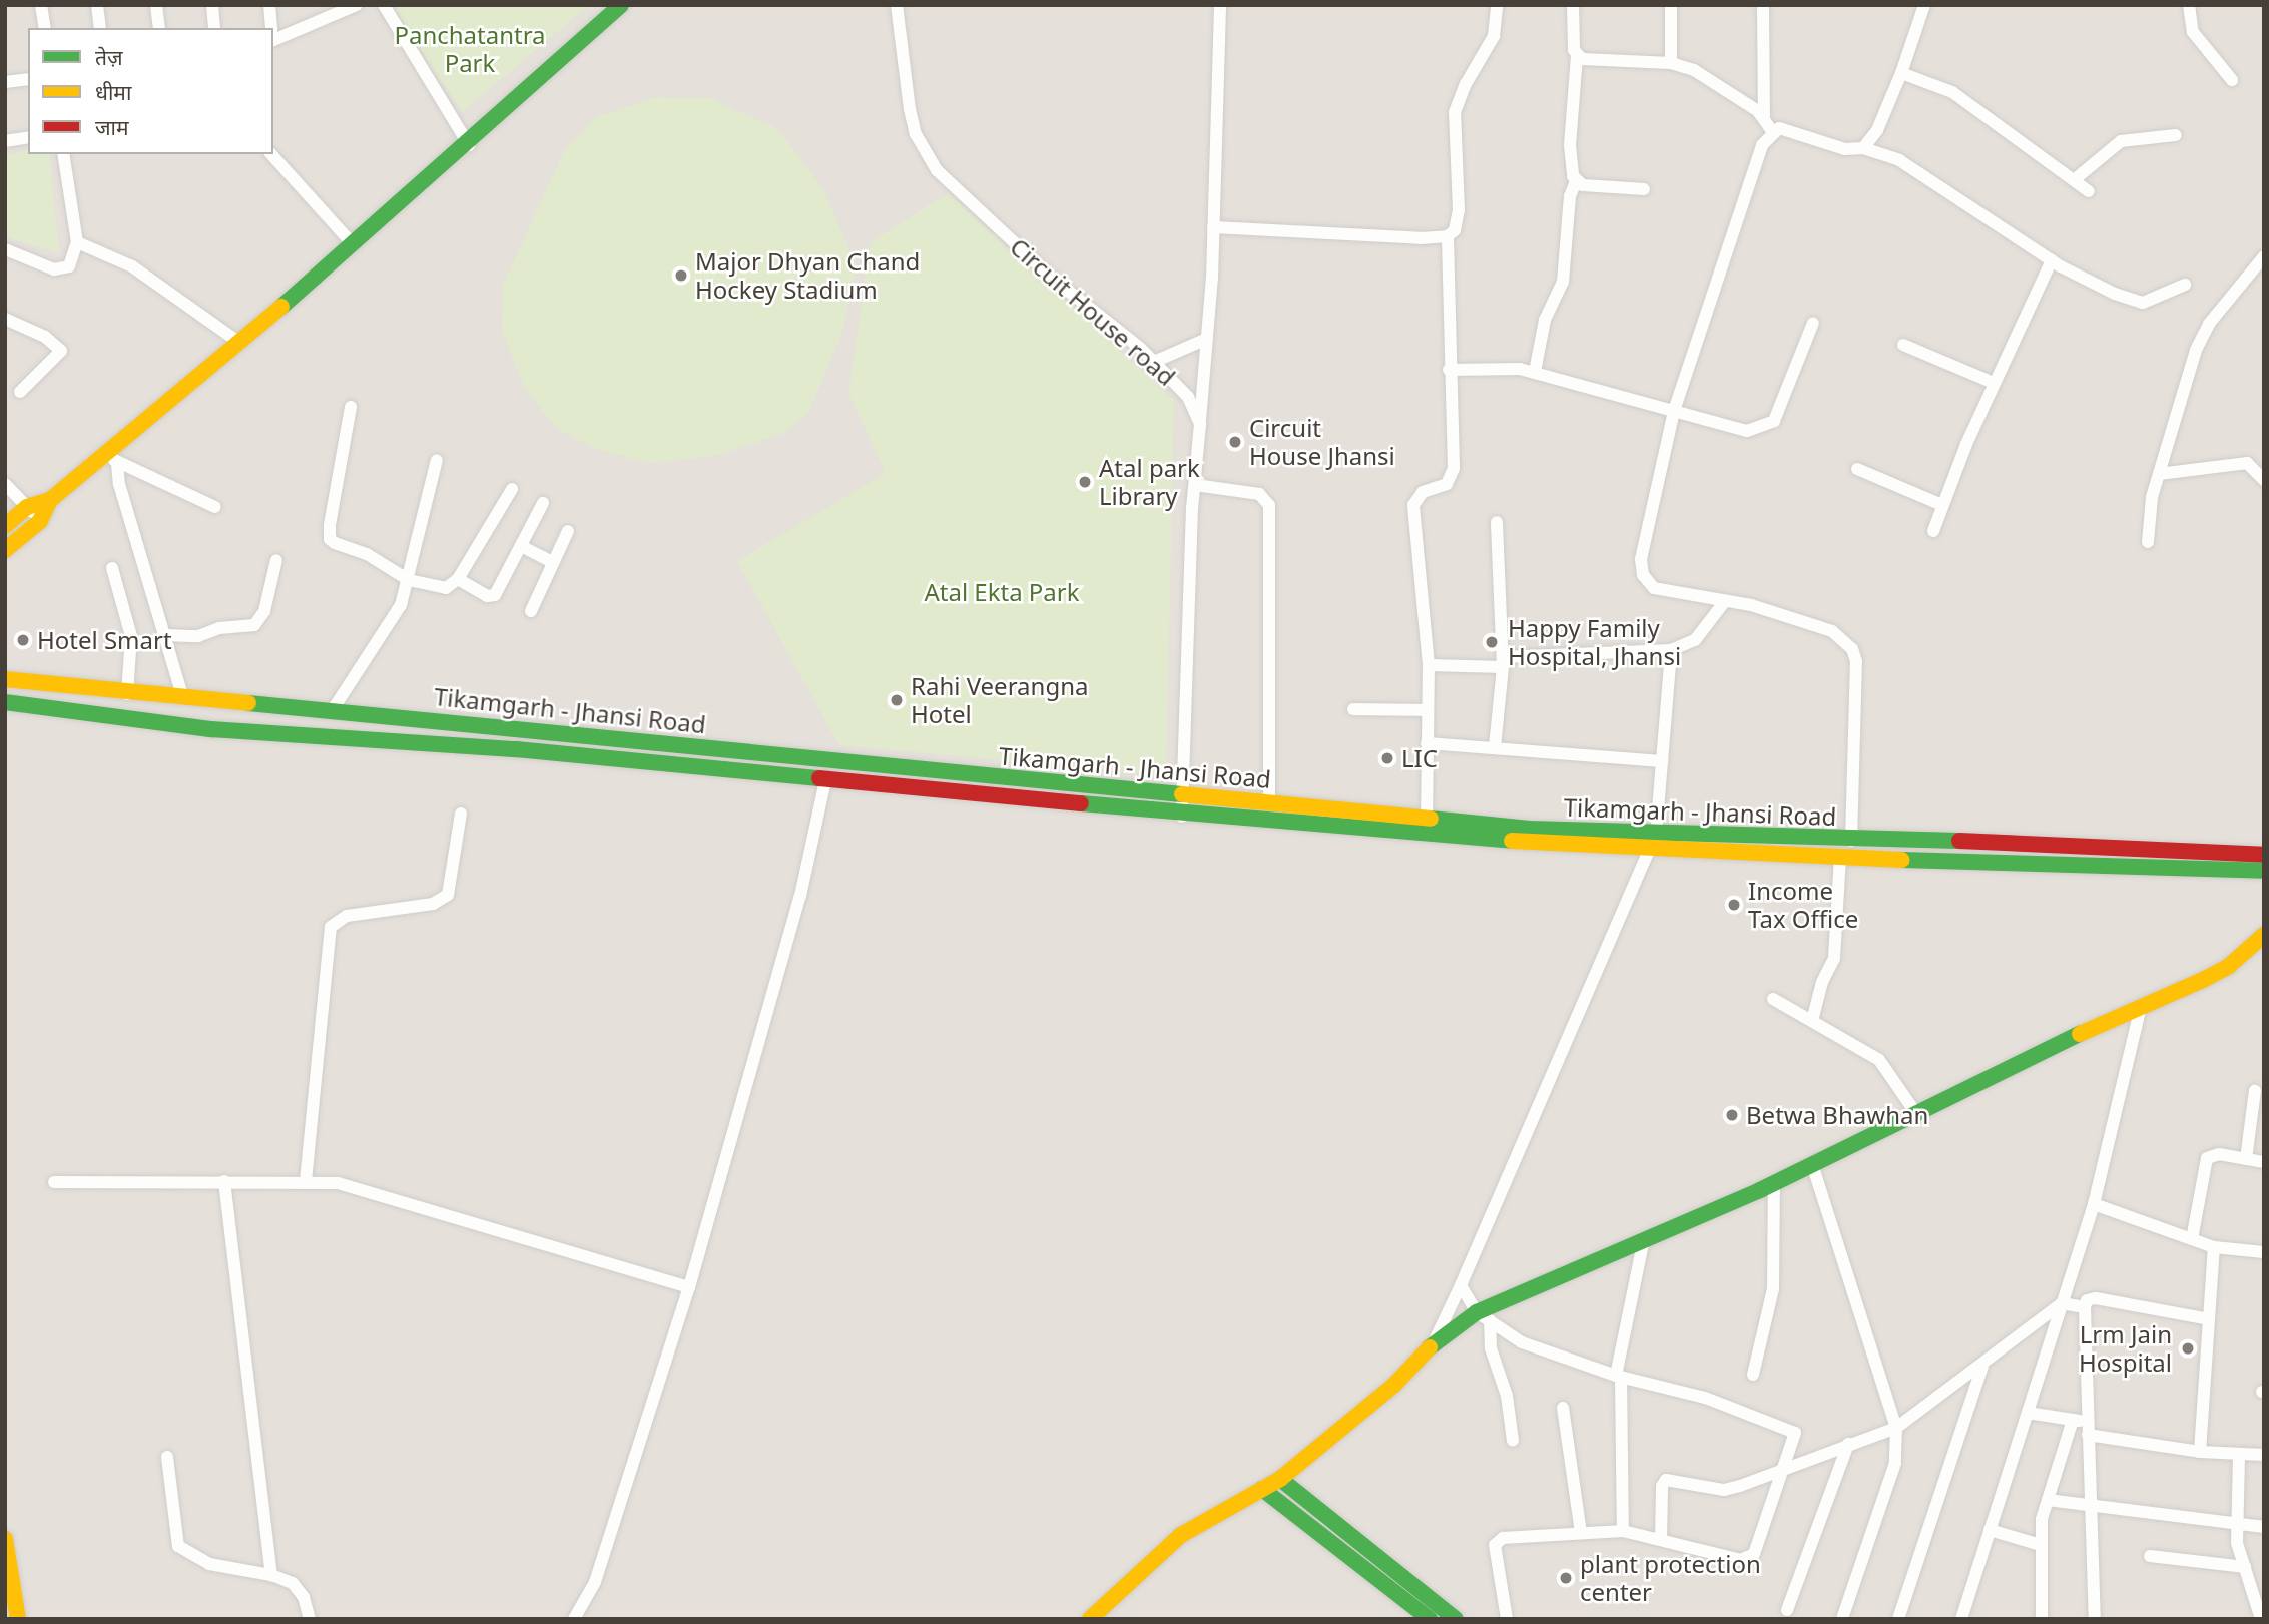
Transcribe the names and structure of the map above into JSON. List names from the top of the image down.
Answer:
{
  "streets": {
    "street": ["Circuit House road", "Tikamgarh - Jhansi Road"]
  },
  "parks": ["Panchatantra Park", "Atal Ekta Park"],
  "places": [
    "Major Dhyan Chand Hockey Stadium",
    "Circuit House Jhansi",
    "Atal park Library",
    "Hotel Smart",
    "Happy Family Hospital, Jhansi",
    "Rahi Veerangna Hotel",
    "LIC",
    "Income Tax Office",
    "Betwa Bhawhan",
    "Lrm Jain Hospital",
    "plant protection center"
  ],
  "legend": ["तेज़", "धीमा", "जाम"]
}
